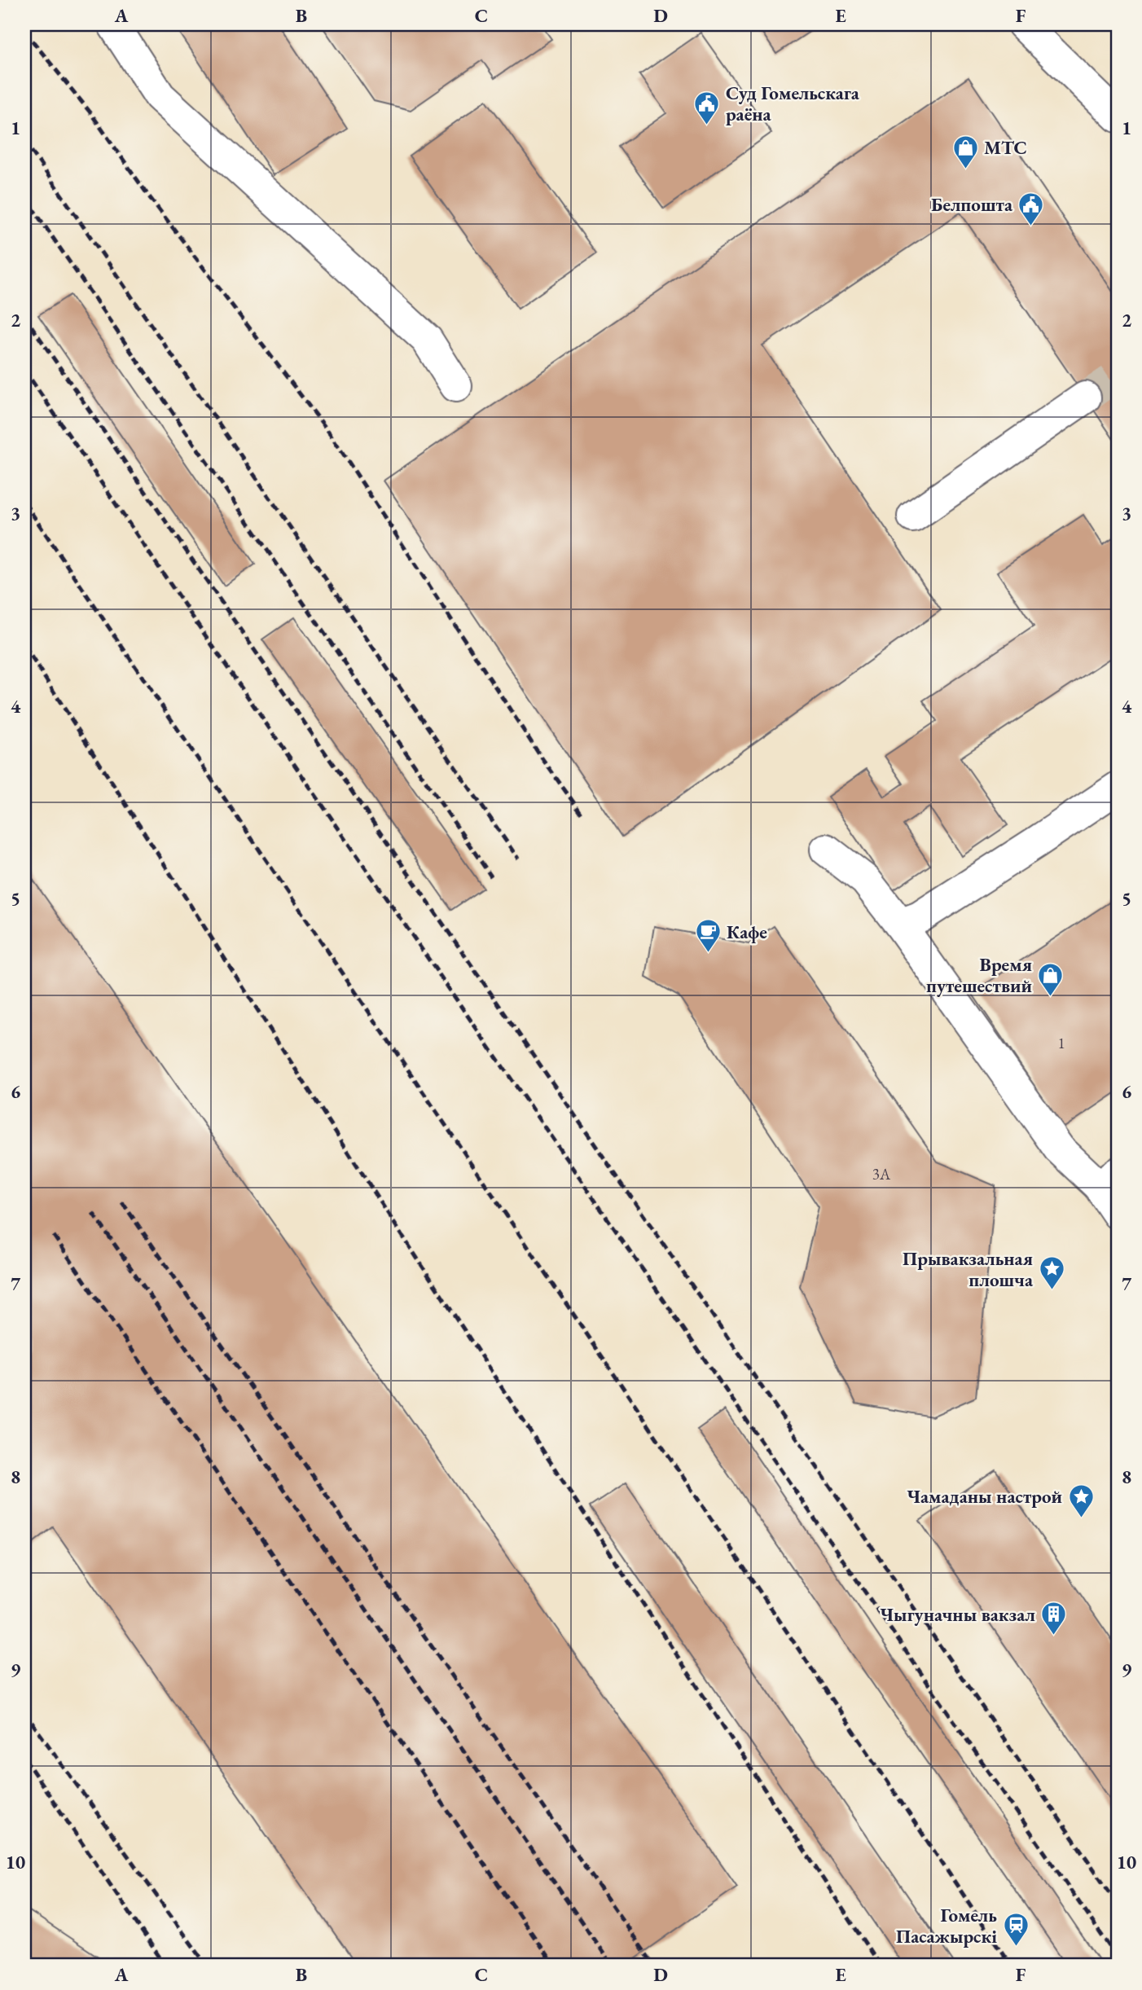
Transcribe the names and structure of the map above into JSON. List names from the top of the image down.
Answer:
{
  "places": {
    "public building": ["Суд Гомельскага раёна", "Белпошта"],
    "shop": ["МТС", "Время путешествий"],
    "cafe": ["Кафе"],
    "place": ["Прывакзальная плошча", "Чамаданы настрой"],
    "building": ["Чыгуначны вакзал"],
    "station": ["Гомель Пасажырскі"]
  },
  "house_numbers": ["1", "3А"],
  "grid": {
    "columns": [
      "A",
      "B",
      "C",
      "D",
      "E",
      "F"
    ],
    "rows": [
      "1",
      "2",
      "3",
      "4",
      "5",
      "6",
      "7",
      "8",
      "9",
      "10"
    ]
  }
}
